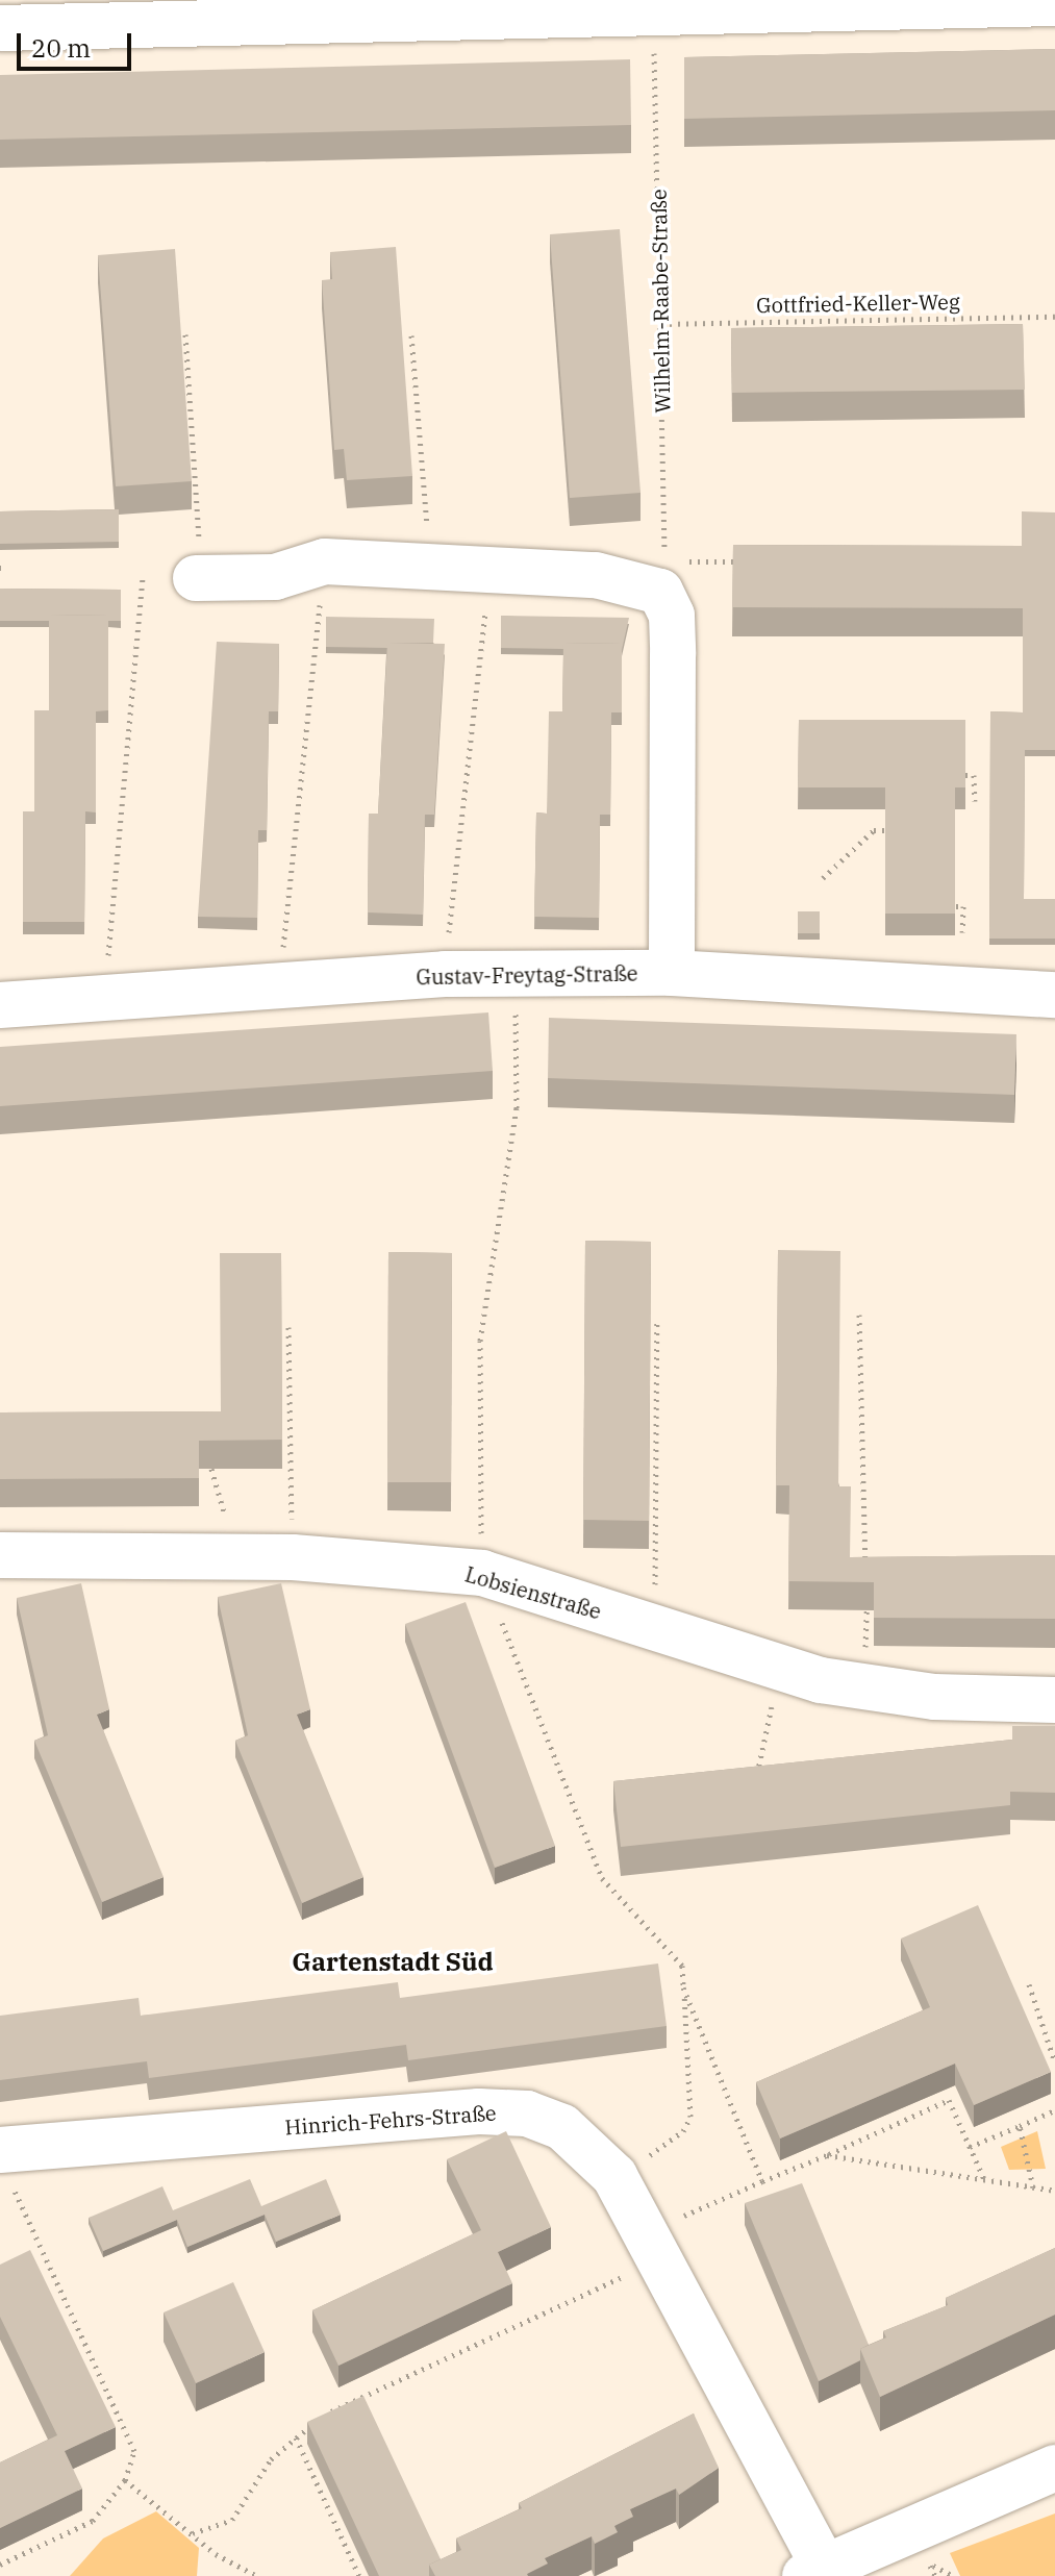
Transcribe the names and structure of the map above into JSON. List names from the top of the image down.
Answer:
{
  "streets": {
    "street": ["Gustav-Freytag-Straße", "Lobsienstraße", "Hinrich-Fehrs-Straße"],
    "path": ["Wilhelm-Raabe-Straße", "Gottfried-Keller-Weg"]
  },
  "crossings": [
    ["Wilhelm-Raabe-Straße", "Gottfried-Keller-Weg"]
  ],
  "districts": ["Gartenstadt Süd"],
  "scale_bar": "20 m"
}
